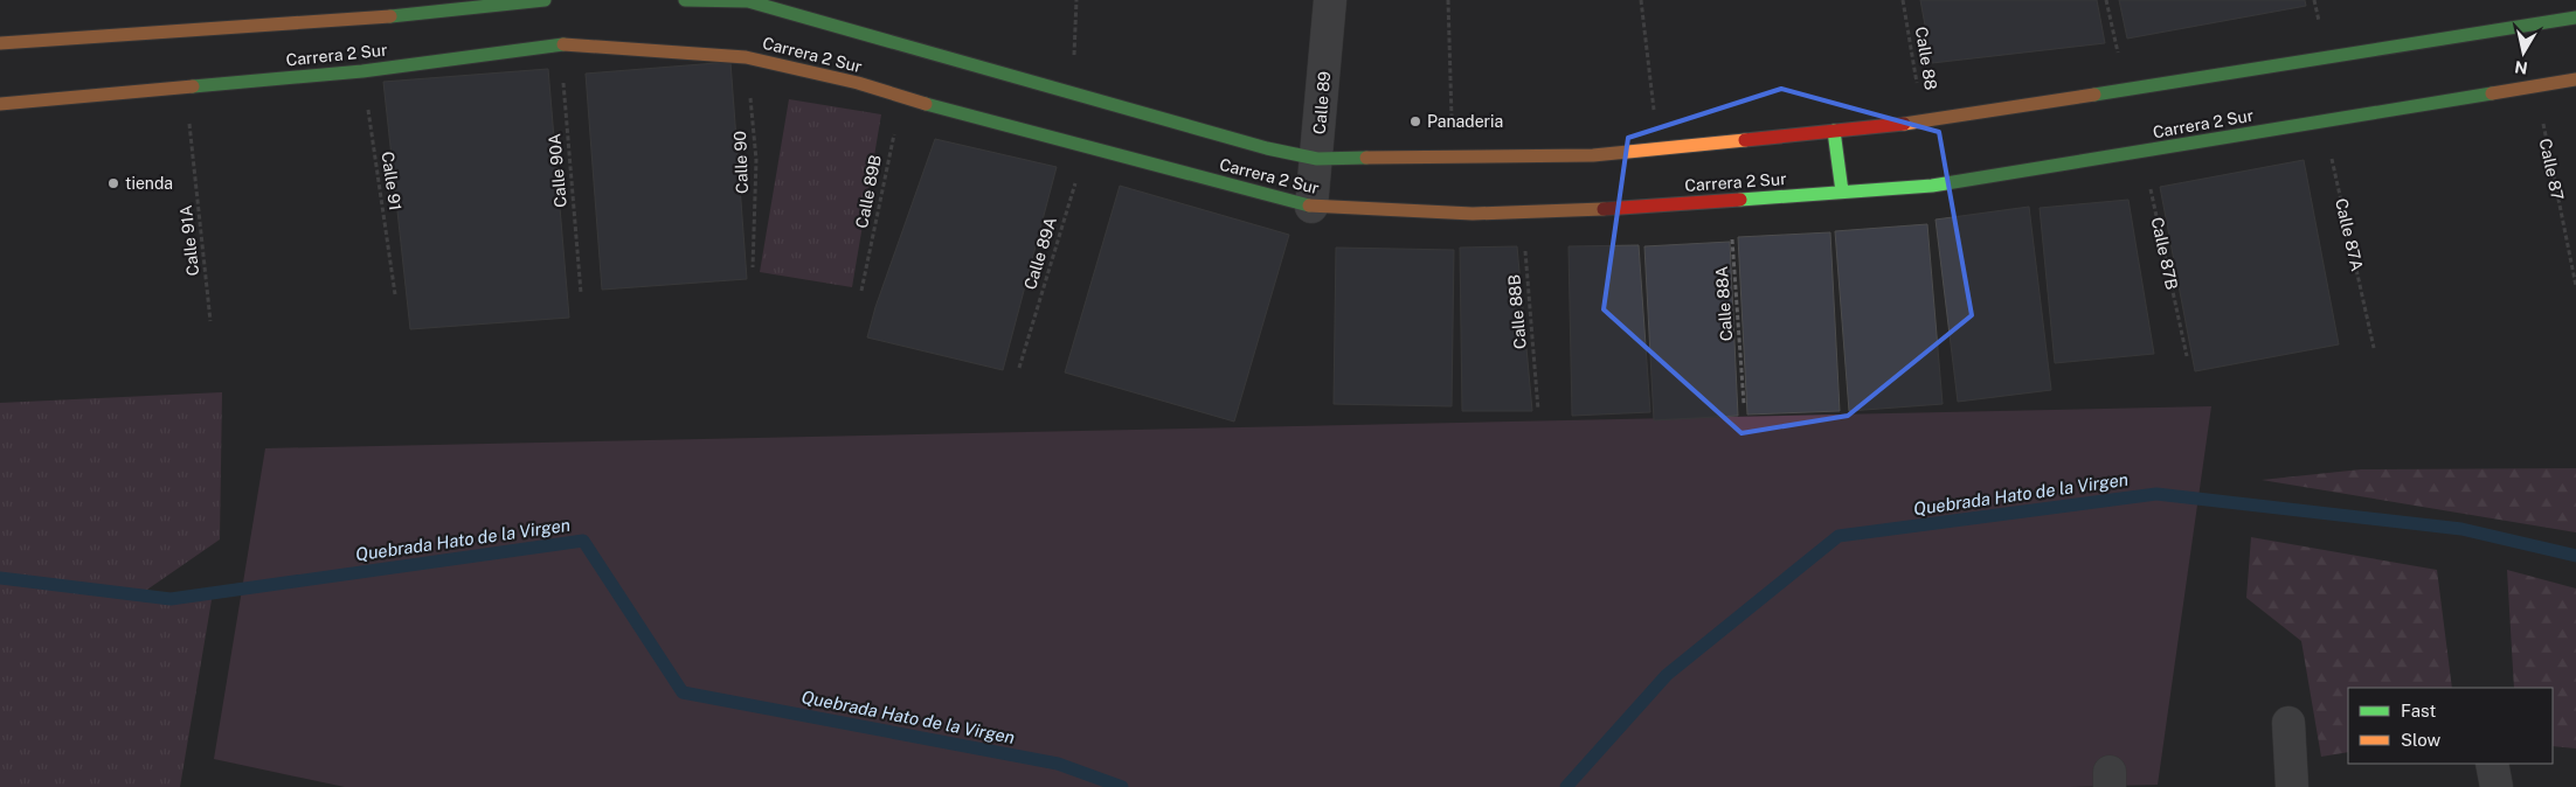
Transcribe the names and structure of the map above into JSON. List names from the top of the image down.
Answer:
{
  "streets": {
    "street": ["Carrera 2 Sur", "Calle 89"],
    "path": [
      "Calle 88",
      "Calle 90",
      "Calle 87",
      "Calle 90A",
      "Calle 91",
      "Calle 89B",
      "Calle 87A",
      "Calle 91A",
      "Calle 89A",
      "Calle 87B",
      "Calle 88A",
      "Calle 88B"
    ]
  },
  "crossings": [
    ["Carrera 2 Sur", "Calle 88"],
    ["Carrera 2 Sur", "Calle 89"],
    ["Carrera 2 Sur", "Calle 90"],
    ["Carrera 2 Sur", "Calle 87"],
    ["Carrera 2 Sur", "Calle 90A"],
    ["Carrera 2 Sur", "Calle 91"],
    ["Carrera 2 Sur", "Calle 89B"],
    ["Carrera 2 Sur", "Calle 87A"],
    ["Carrera 2 Sur", "Calle 91A"],
    ["Carrera 2 Sur", "Calle 89A"],
    ["Carrera 2 Sur", "Calle 87B"],
    ["Carrera 2 Sur", "Calle 88A"],
    ["Carrera 2 Sur", "Calle 88B"]
  ],
  "water": ["Quebrada Hato de la Virgen"],
  "places": ["Panaderia", "tienda"],
  "legend": ["Fast", "Slow"],
  "north": "bottom"
}
